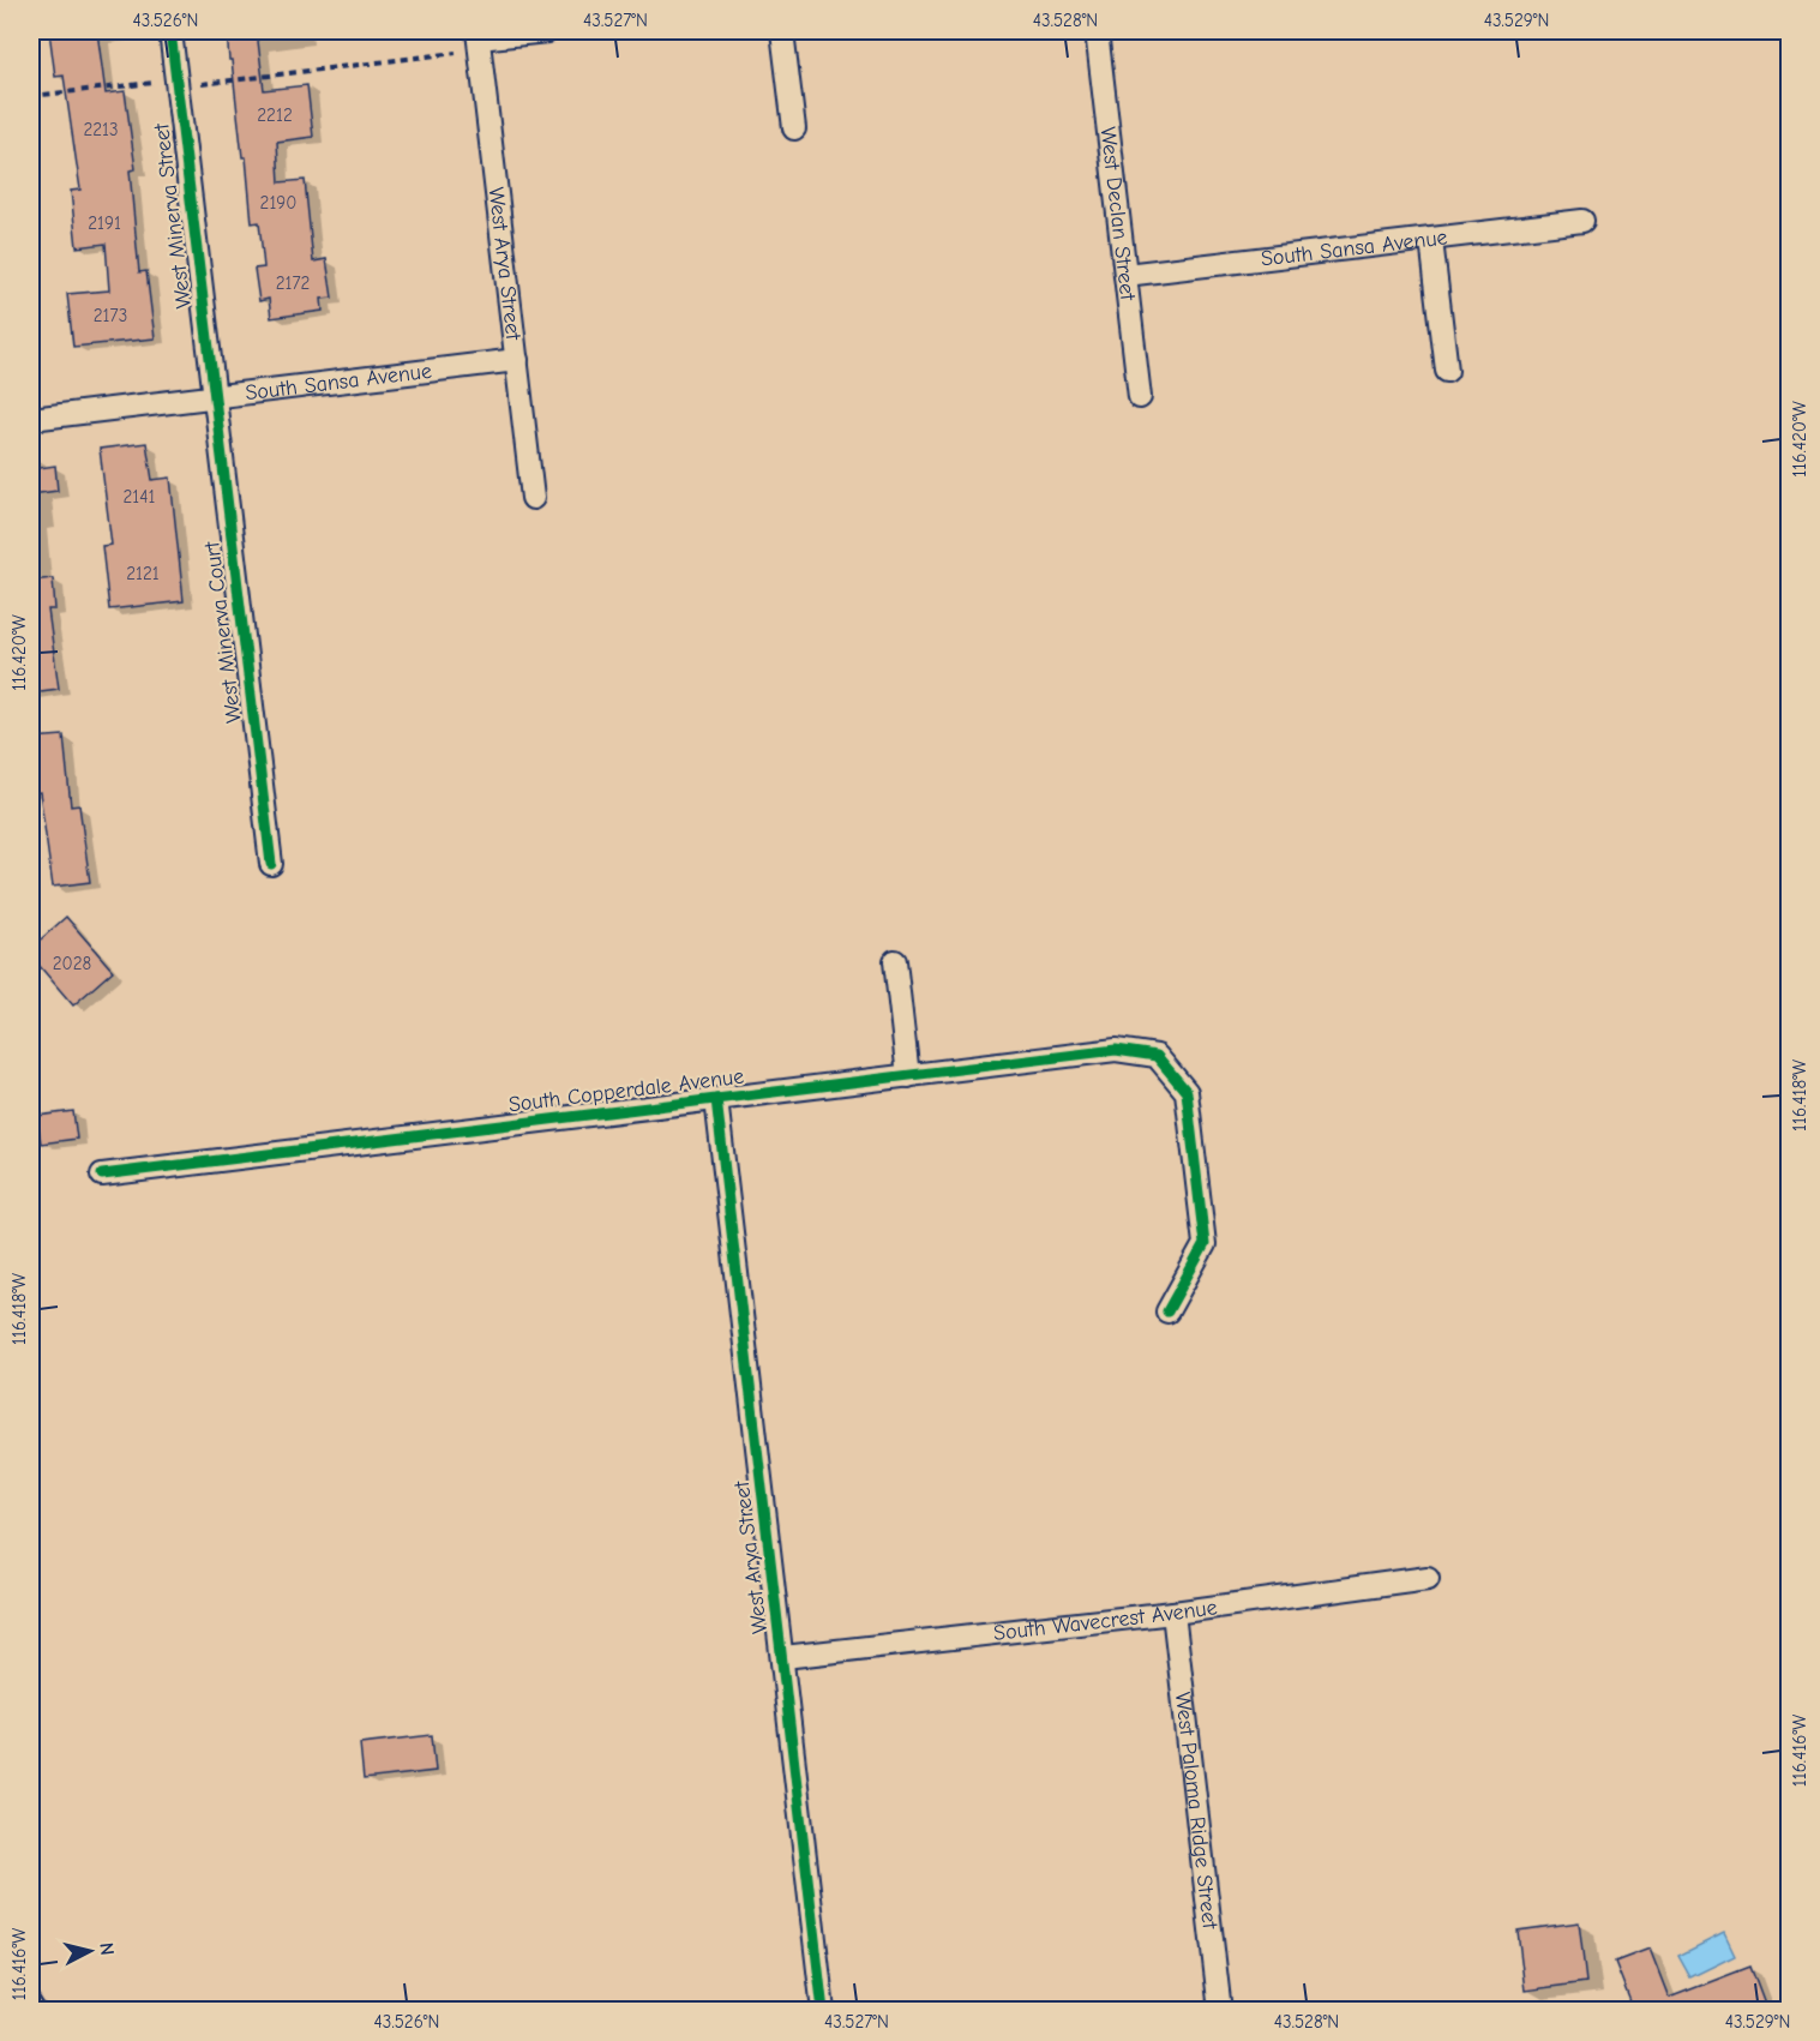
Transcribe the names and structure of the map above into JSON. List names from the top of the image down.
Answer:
{
  "streets": {
    "street": [
      "West Declan Street",
      "West Minerva Street",
      "South Sansa Avenue",
      "West Arya Street",
      "West Minerva Court",
      "South Copperdale Avenue",
      "South Wavecrest Avenue",
      "West Paloma Ridge Street"
    ]
  },
  "crossings": [
    ["West Declan Street", "South Sansa Avenue"],
    ["West Minerva Street", "South Sansa Avenue"],
    ["West Minerva Street", "West Minerva Court"],
    ["South Sansa Avenue", "West Arya Street"],
    ["South Sansa Avenue", "West Minerva Court"],
    ["West Arya Street", "South Copperdale Avenue"],
    ["West Arya Street", "South Wavecrest Avenue"],
    ["South Wavecrest Avenue", "West Paloma Ridge Street"]
  ],
  "house_numbers": [
    "2212",
    "2213",
    "2190",
    "2191",
    "2172",
    "2173",
    "2141",
    "2121",
    "2028"
  ],
  "north": "right",
  "coordinates": [
    "43.526°N",
    "43.527°N",
    "43.528°N",
    "43.529°N",
    "116.420°W",
    "116.418°W",
    "116.416°W"
  ]
}
